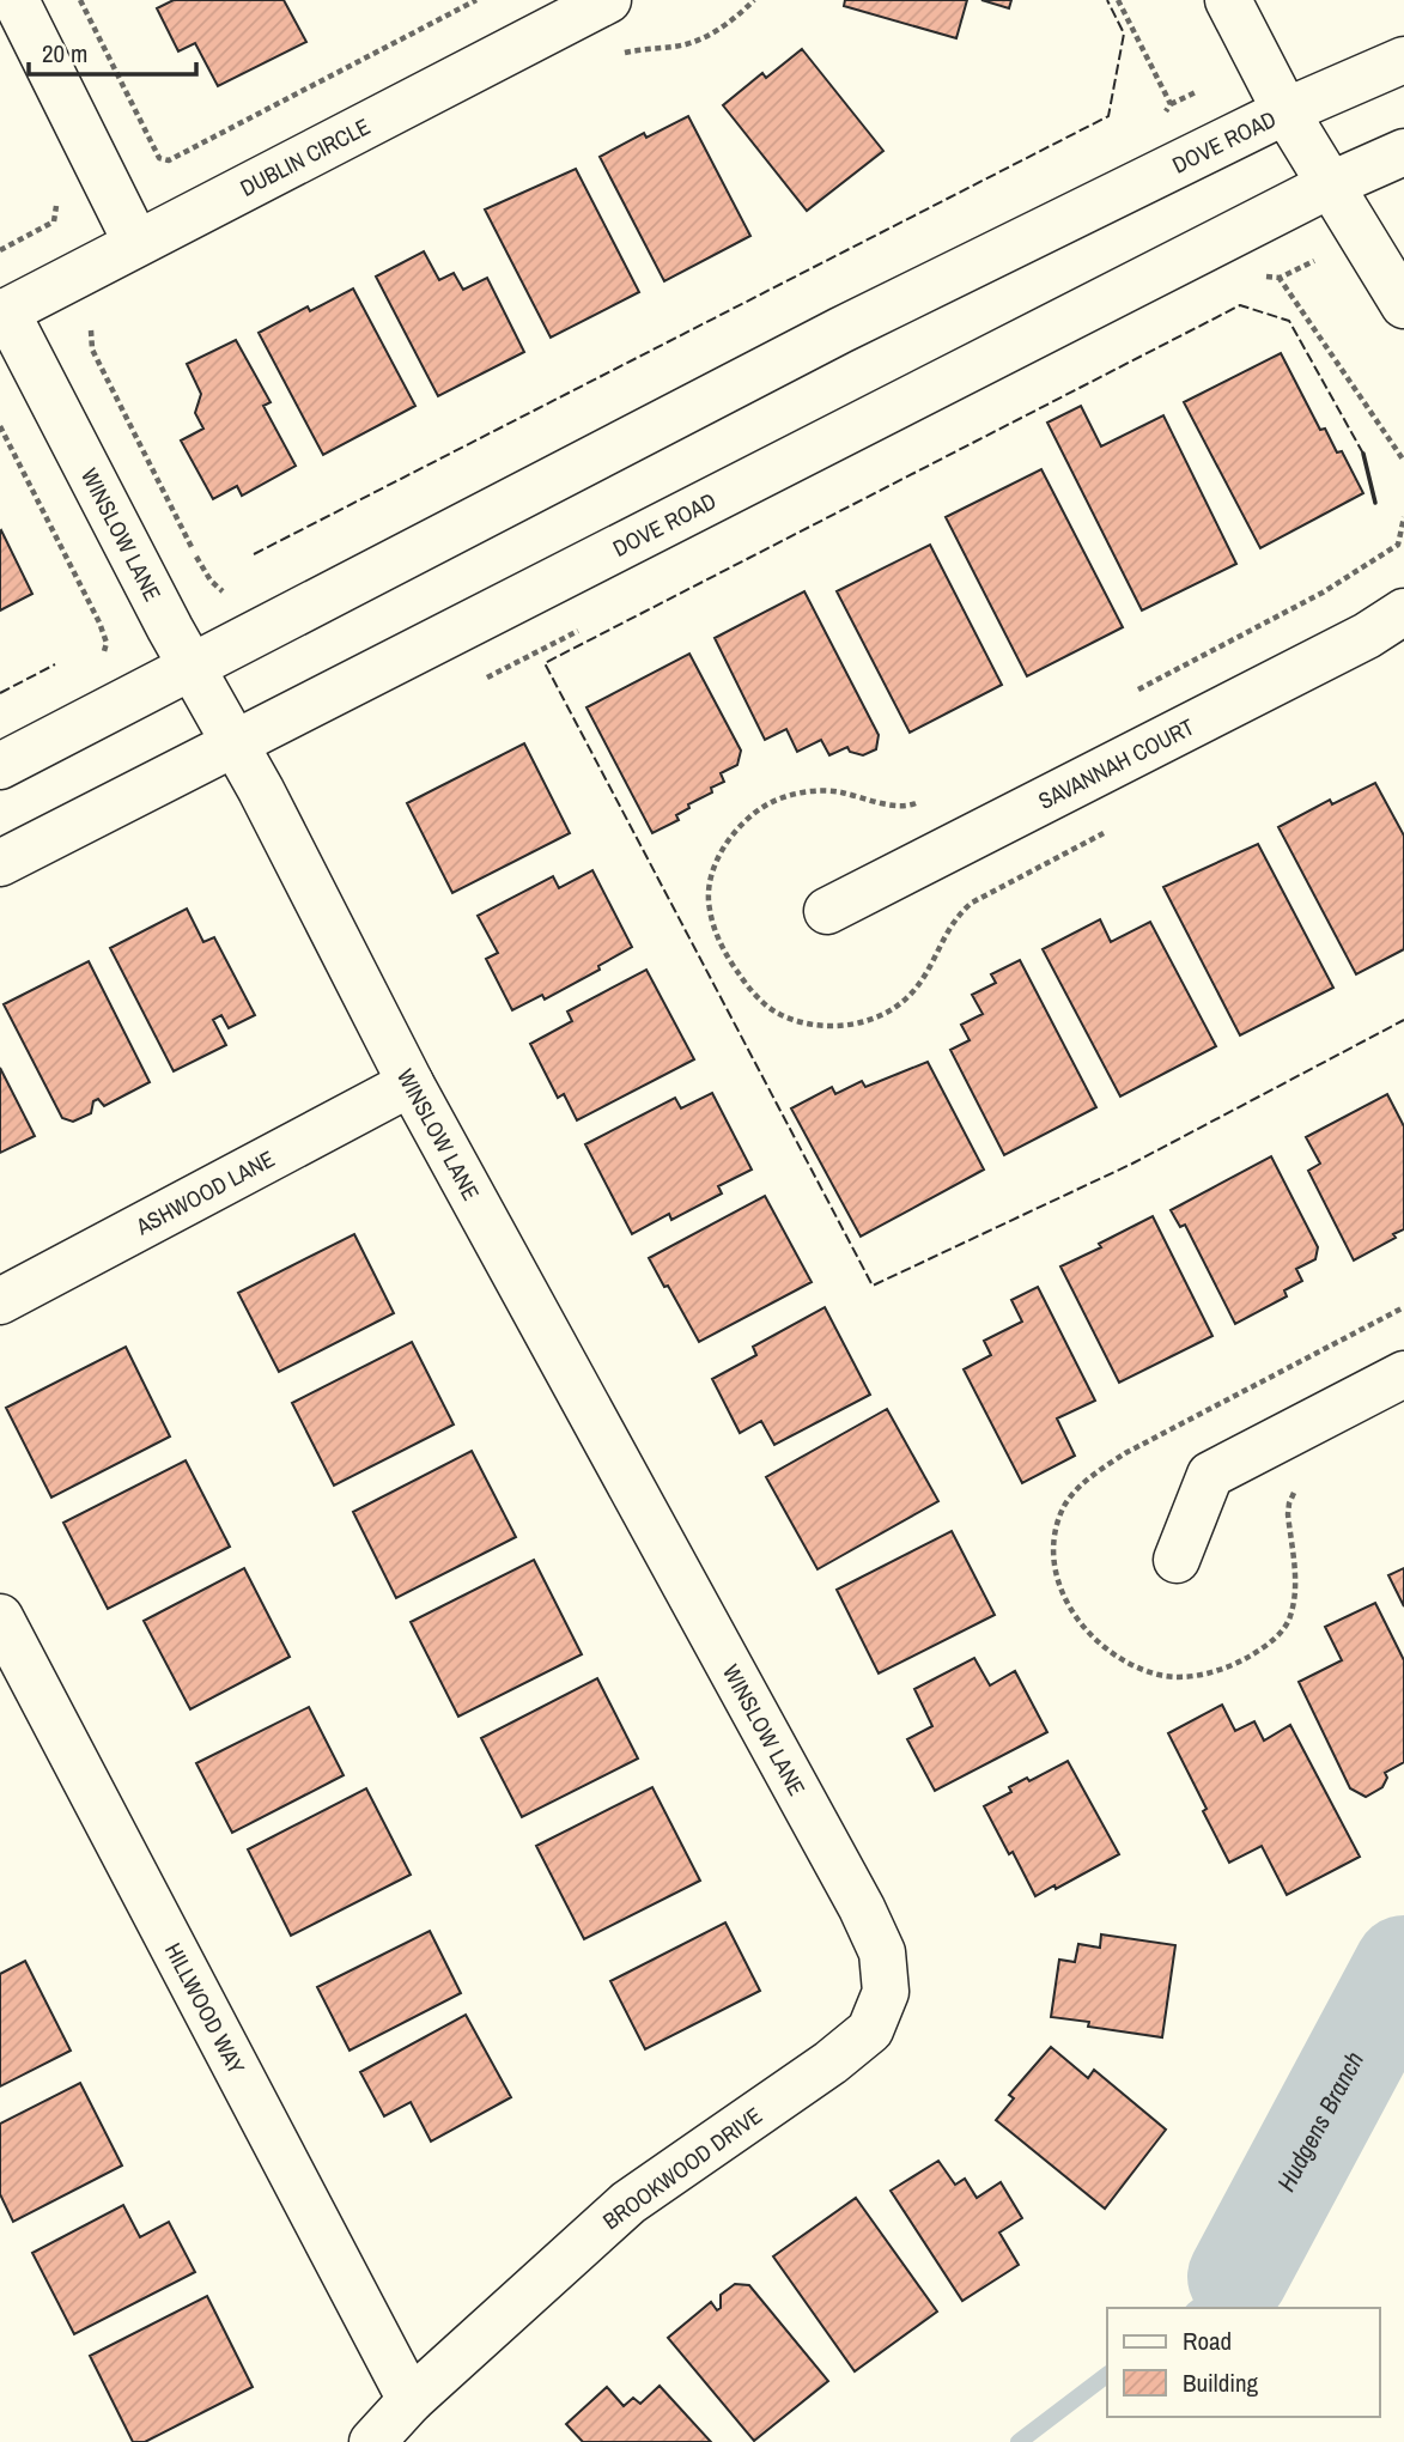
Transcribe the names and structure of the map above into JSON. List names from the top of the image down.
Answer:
{
  "streets": {
    "street": [
      "DOVE ROAD",
      "DUBLIN CIRCLE",
      "WINSLOW LANE",
      "SAVANNAH COURT",
      "ASHWOOD LANE",
      "HILLWOOD WAY",
      "BROOKWOOD DRIVE"
    ]
  },
  "crossings": [
    ["DOVE ROAD", "WINSLOW LANE"],
    ["DUBLIN CIRCLE", "WINSLOW LANE"],
    ["WINSLOW LANE", "ASHWOOD LANE"],
    ["WINSLOW LANE", "BROOKWOOD DRIVE"],
    ["HILLWOOD WAY", "BROOKWOOD DRIVE"]
  ],
  "water": ["Hudgens Branch"],
  "legend": ["Road", "Building"],
  "scale_bar": "20 m"
}
